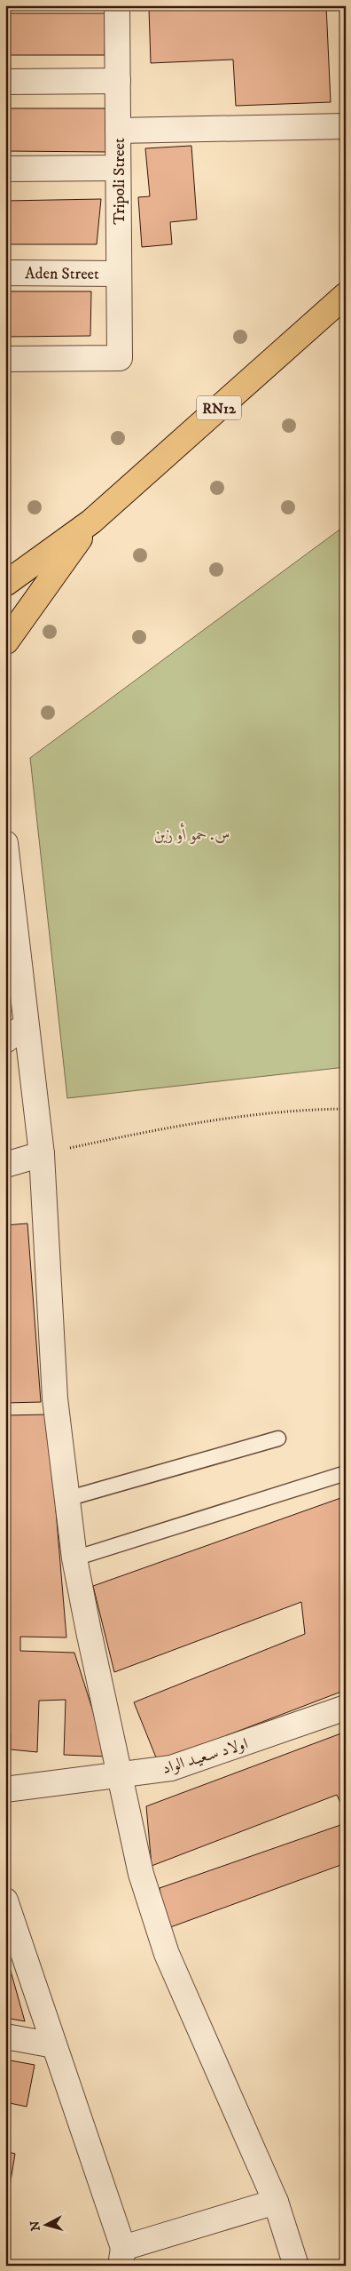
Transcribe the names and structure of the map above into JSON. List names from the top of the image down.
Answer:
{
  "streets": {
    "main road": ["RN12"],
    "street": ["Tripoli Street", "Aden Street", "اولاد سـعيـد الواد"]
  },
  "crossings": [
    ["Tripoli Street", "Aden Street"]
  ],
  "parks": ["س. حمو أو زين"],
  "north": "left"
}
